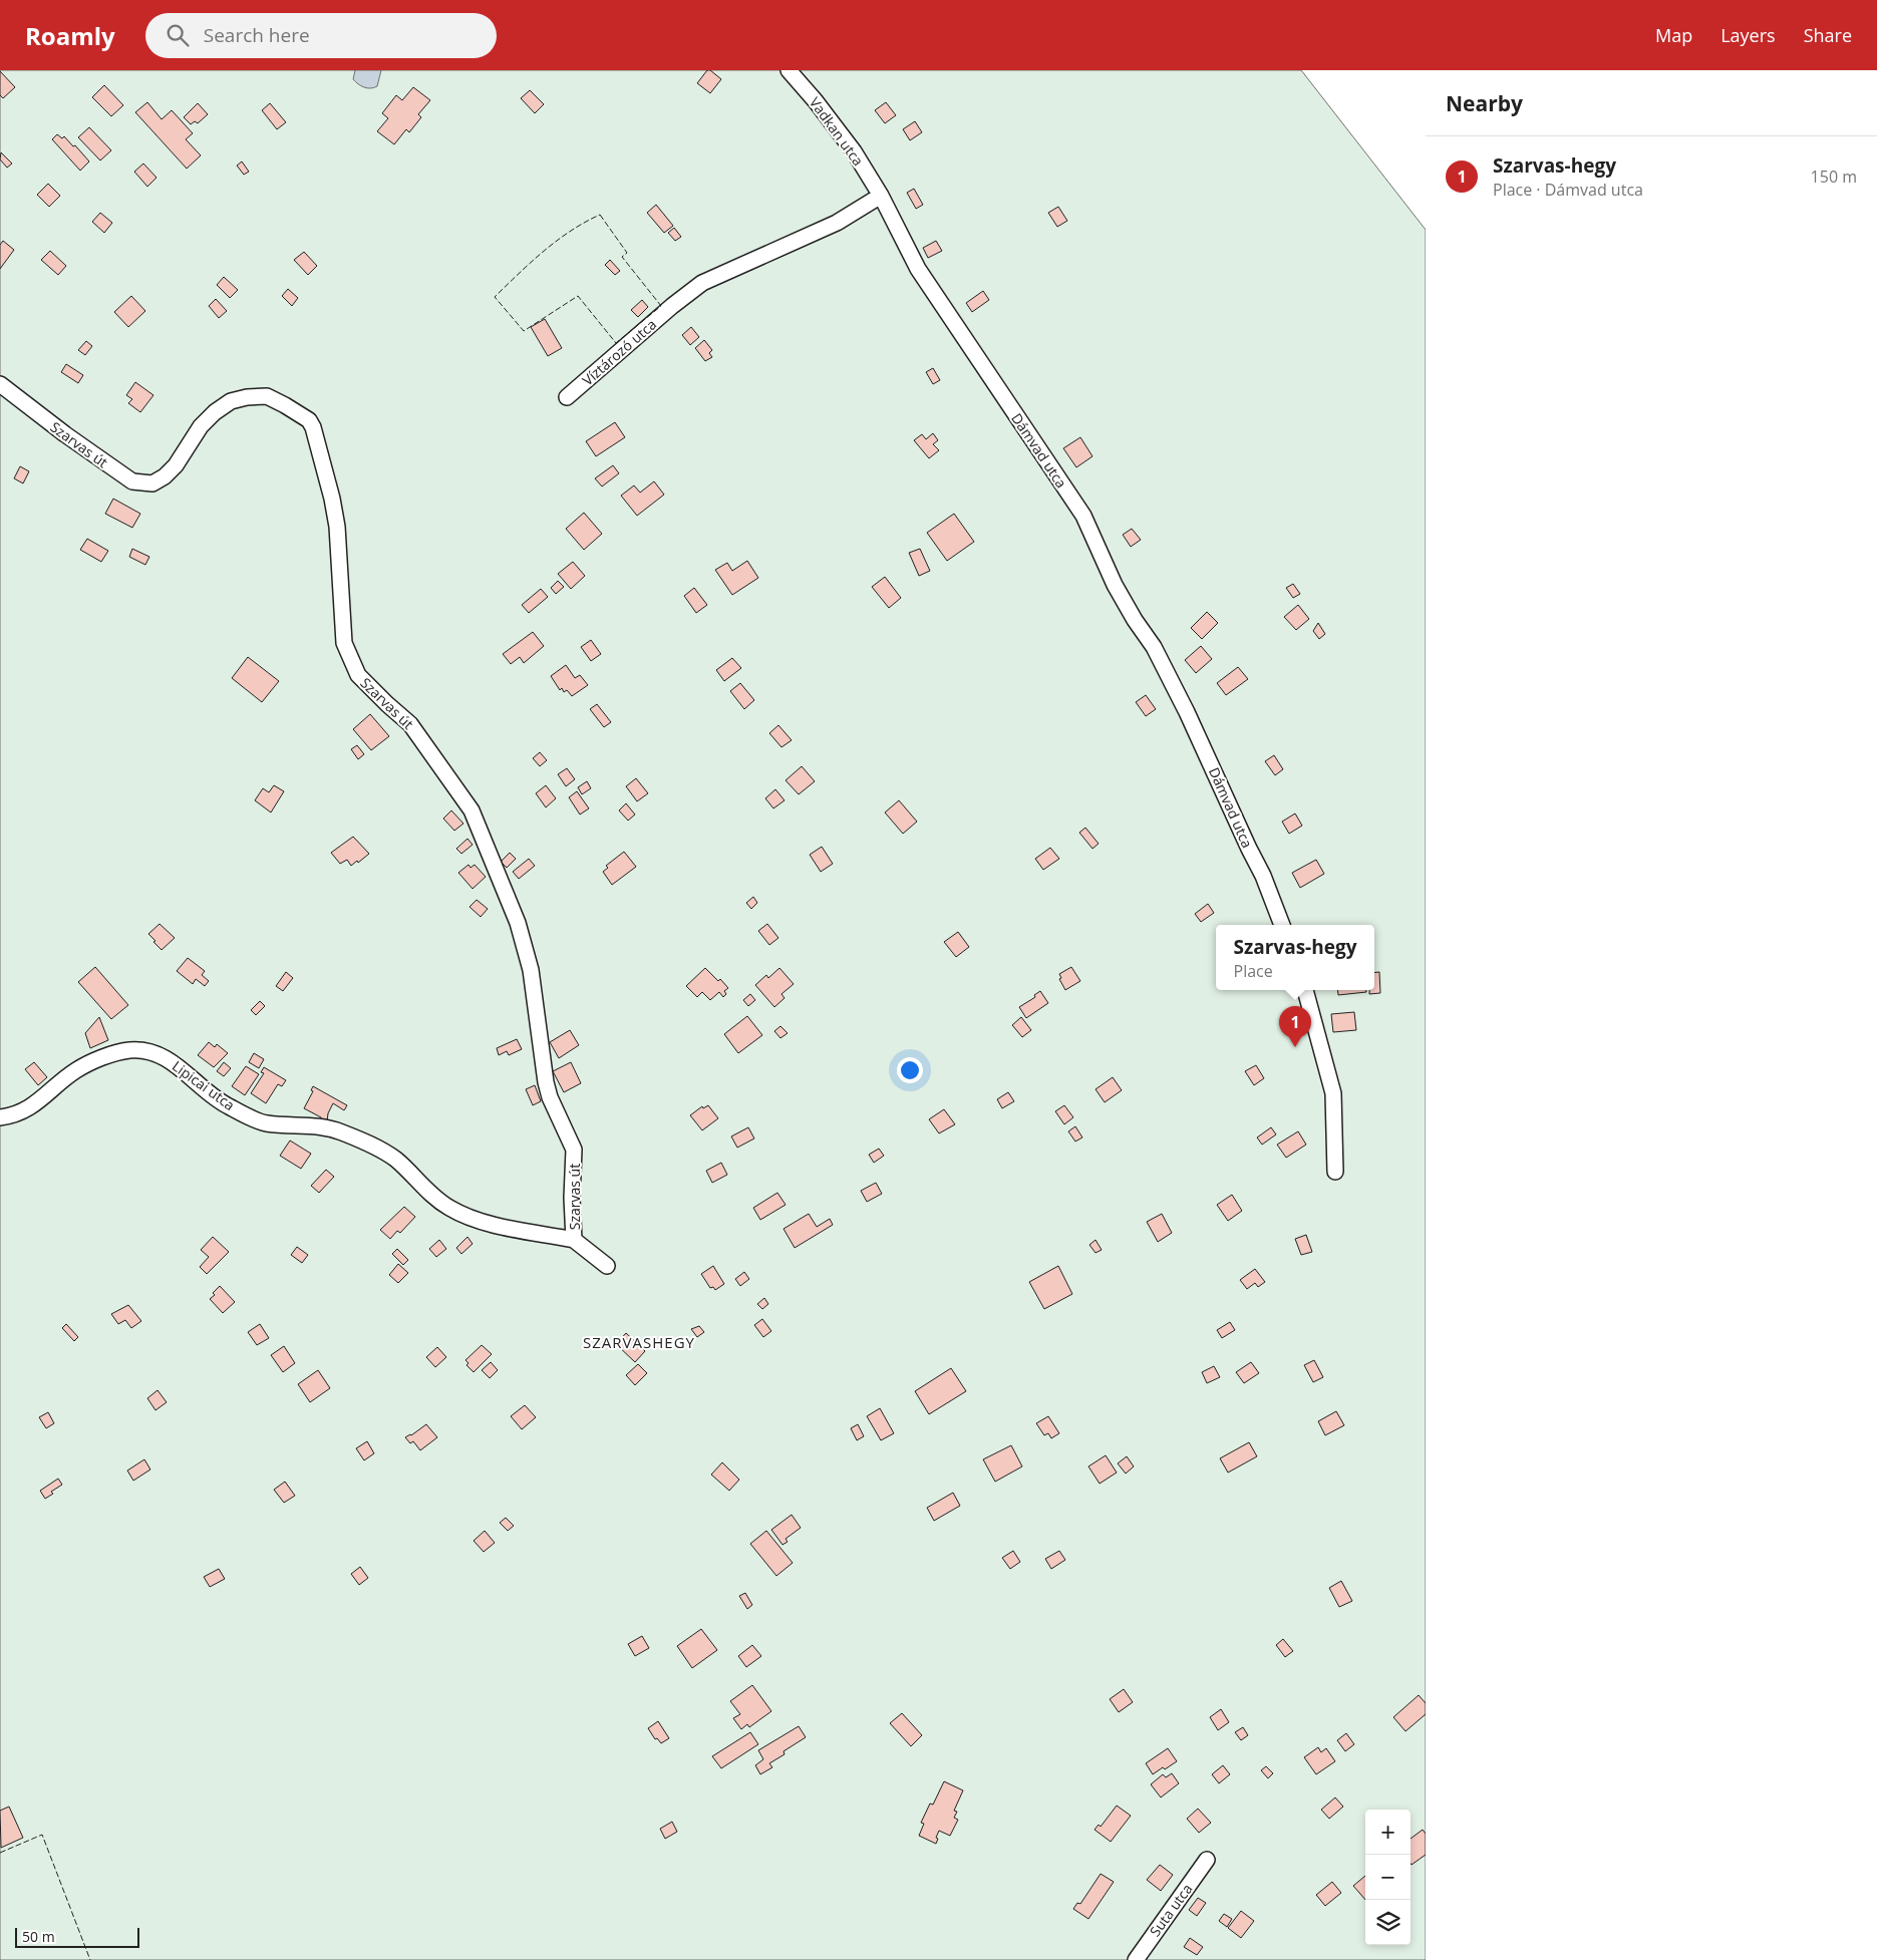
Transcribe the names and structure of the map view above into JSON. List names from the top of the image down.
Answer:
{
  "streets": {
    "street": [
      "Vadkan utca",
      "Víztározó utca",
      "Szarvas út",
      "Dámvad utca",
      "Lipicai utca",
      "Suta utca"
    ]
  },
  "crossings": [
    ["Vadkan utca", "Víztározó utca"],
    ["Vadkan utca", "Dámvad utca"],
    ["Víztározó utca", "Dámvad utca"],
    ["Szarvas út", "Lipicai utca"]
  ],
  "districts": ["SZARVASHEGY"],
  "scale_bar": "50 m",
  "page": {
    "header": "Roamly",
    "search": "Search here",
    "nav": ["Map", "Layers", "Share"],
    "heading": "Nearby",
    "list": [
      {
        "mark": "1",
        "name": "Szarvas-hegy",
        "note": "Place · Dámvad utca",
        "value": "150 m"
      }
    ],
    "popup": ["Szarvas-hegy", "Place"],
    "pins": "1",
    "map_buttons": ["+", "−"],
    "scale": "50 m"
  }
}
